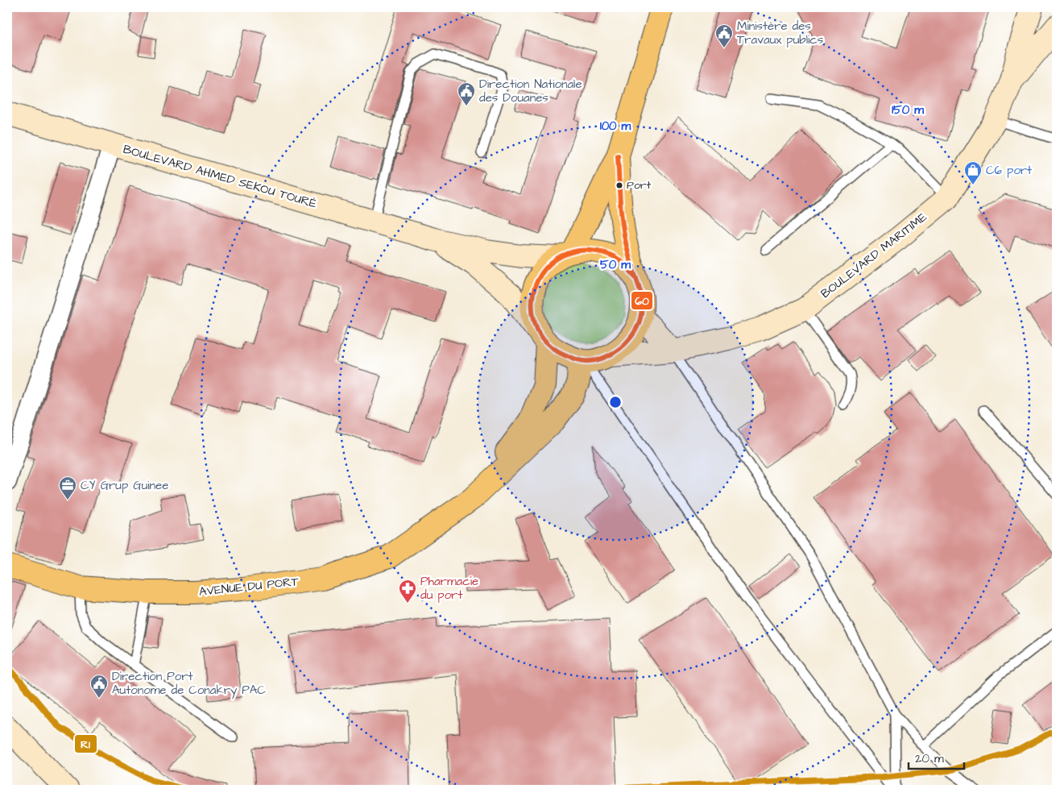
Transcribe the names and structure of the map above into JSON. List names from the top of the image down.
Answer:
{
  "streets": {
    "main road": ["AVENUE DU PORT"],
    "street": ["BOULEVARD AHMED SEKOU TOURÉ", "BOULEVARD MARITIME"]
  },
  "crossings": [
    ["BOULEVARD AHMED SEKOU TOURÉ", "BOULEVARD MARITIME"],
    ["BOULEVARD AHMED SEKOU TOURÉ", "AVENUE DU PORT"],
    ["BOULEVARD MARITIME", "AVENUE DU PORT"]
  ],
  "places": {
    "public building": ["Ministère des Travaux publics", "Direction Nationale des Douanes", "Direction Port Autonome de Conakry PAC"],
    "other": ["Port"],
    "shop": ["C6 port"],
    "office": ["CY Grup Guinee"],
    "pharmacy": ["Pharmacie du port"]
  },
  "lines": ["transit line 60", "transit line R1"],
  "scale_bar": "20 m",
  "rings": ["150 m", "100 m", "50 m"]
}
